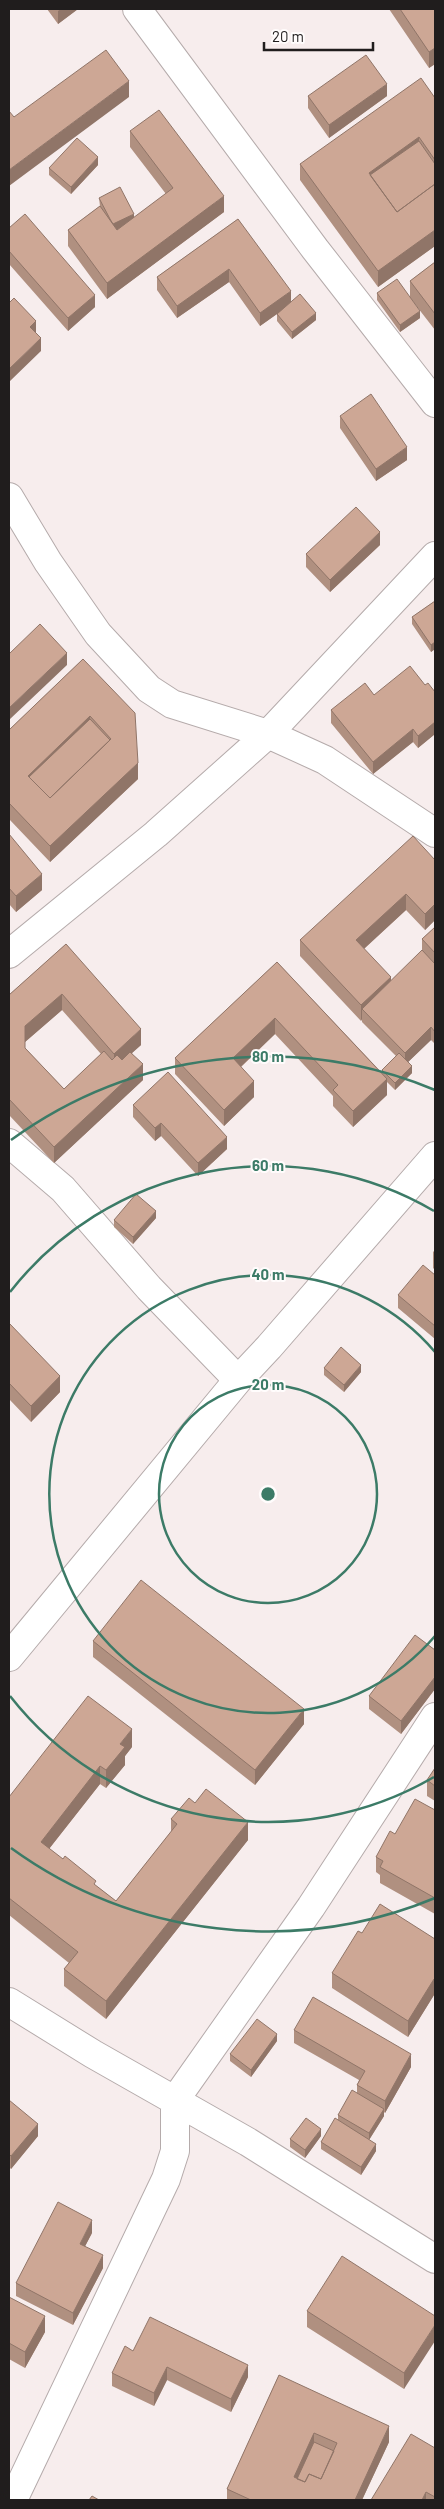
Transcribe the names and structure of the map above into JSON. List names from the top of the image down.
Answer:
{
  "scale_bar": "20 m",
  "rings": [
    "80 m",
    "60 m",
    "40 m",
    "20 m"
  ]
}
